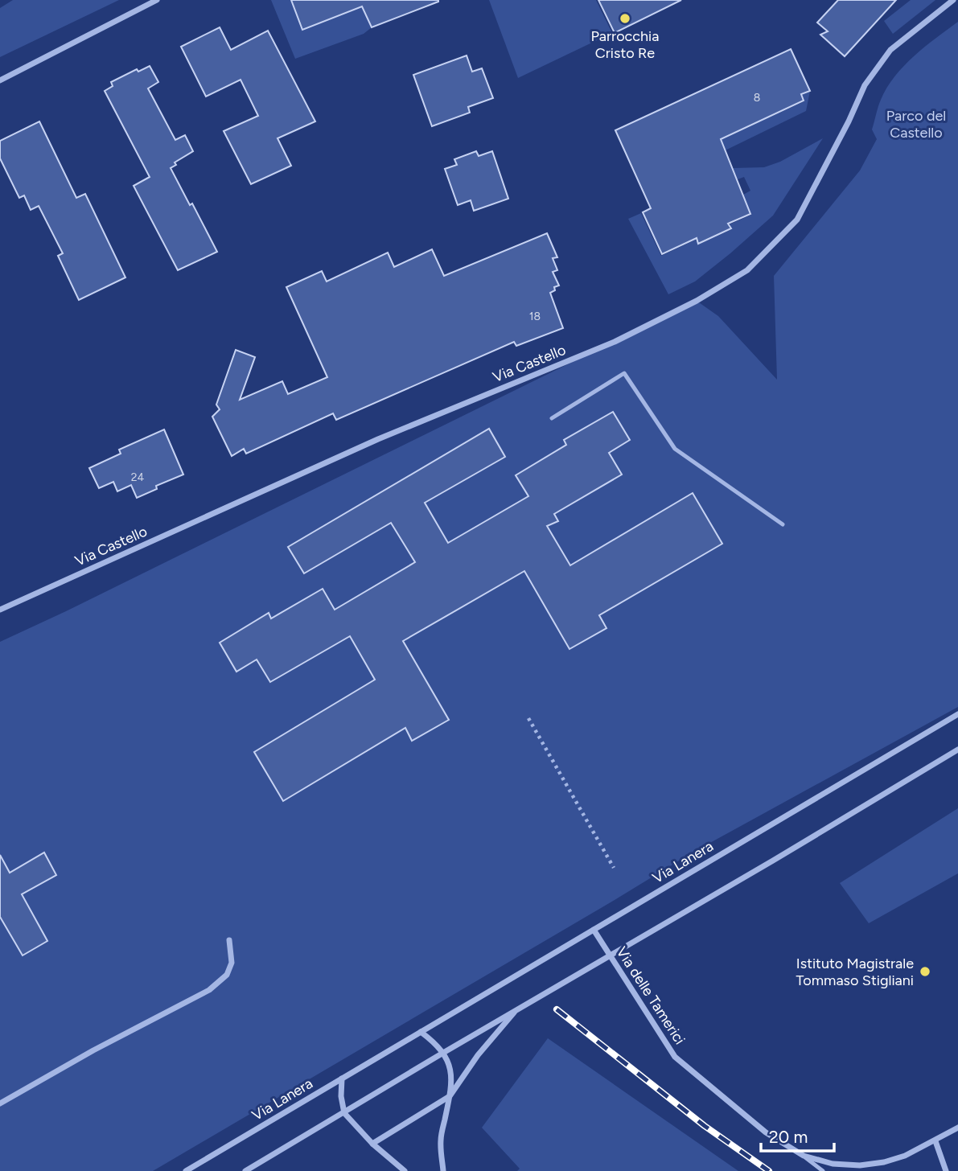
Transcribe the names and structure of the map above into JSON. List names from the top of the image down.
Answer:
{
  "streets": {
    "street": ["Via Castello", "Via Lanera", "Via delle Tamerici"]
  },
  "crossings": [
    ["Via Lanera", "Via delle Tamerici"]
  ],
  "parks": ["Parco del Castello"],
  "places": ["Parrocchia Cristo Re", "Istituto Magistrale Tommaso Stigliani"],
  "house_numbers": ["8", "18", "24"],
  "scale_bar": "20 m"
}
